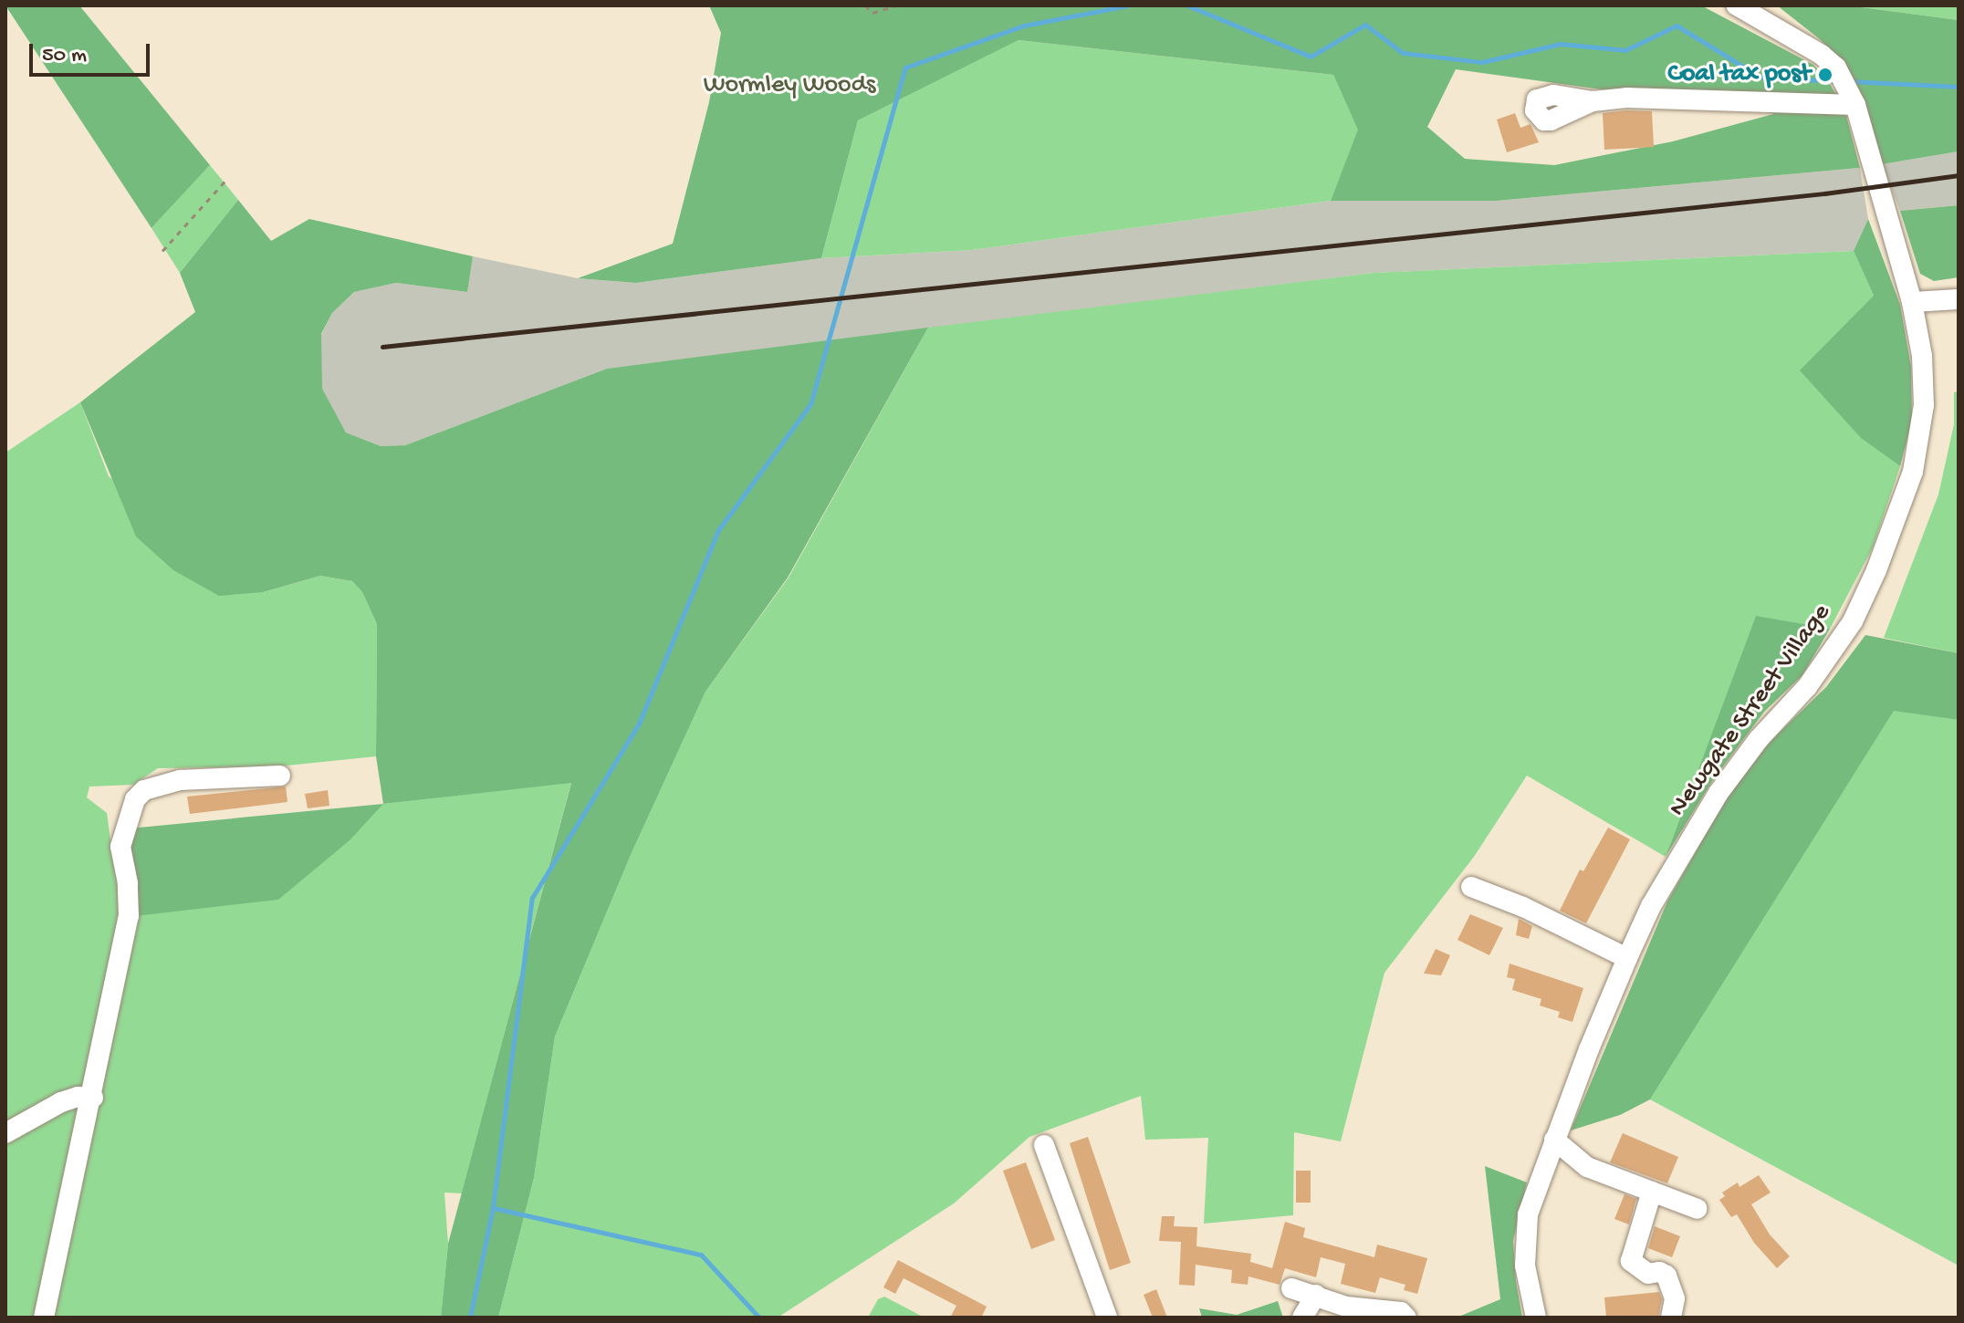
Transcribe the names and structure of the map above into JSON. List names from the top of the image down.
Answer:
{
  "streets": {
    "street": ["Newgate Street Village"]
  },
  "parks": ["Wormley Woods"],
  "places": ["Coal tax post"],
  "scale_bar": "50 m"
}
